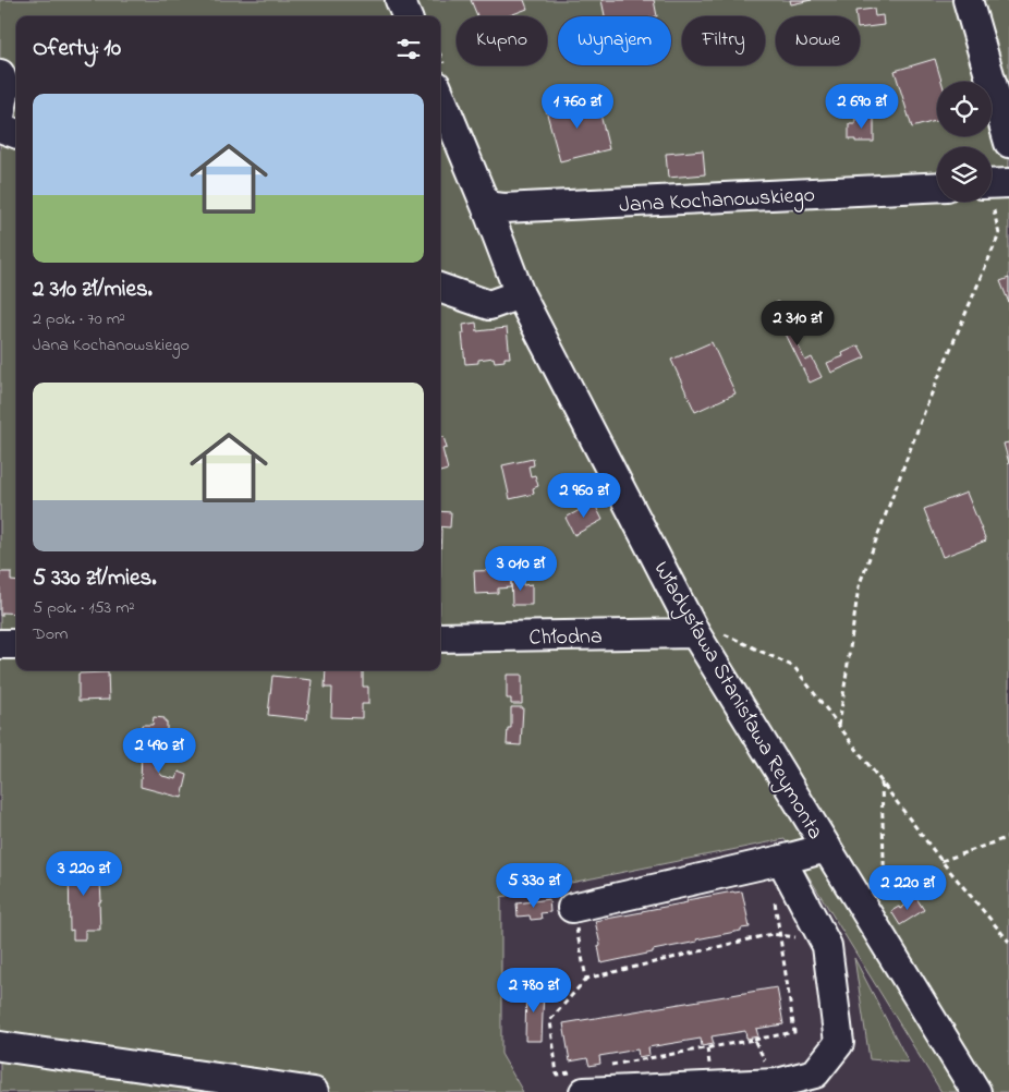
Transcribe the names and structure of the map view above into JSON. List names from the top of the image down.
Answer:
{
  "streets": {
    "street": ["Jana Kochanowskiego", "Chłodna", "Władysława Stanisława Reymonta"]
  },
  "crossings": [
    ["Jana Kochanowskiego", "Władysława Stanisława Reymonta"],
    ["Chłodna", "Władysława Stanisława Reymonta"]
  ],
  "page": {
    "chip": [
      "Kupno",
      "Wynajem",
      "Filtry",
      "Nowe"
    ],
    "heading": "Oferty: 10",
    "list": [
      {
        "name": "2 310 zł/mies.",
        "note": "2 pok. · 70 m² · Jana Kochanowskiego"
      },
      {
        "name": "5 330 zł/mies.",
        "note": "5 pok. · 153 m² · Dom"
      }
    ],
    "price": [
      "1 760 zł",
      "2 690 zł",
      "2 310 zł",
      "2 960 zł",
      "3 010 zł",
      "2 490 zł",
      "3 220 zł",
      "5 330 zł",
      "2 220 zł",
      "2 780 zł"
    ]
  }
}
